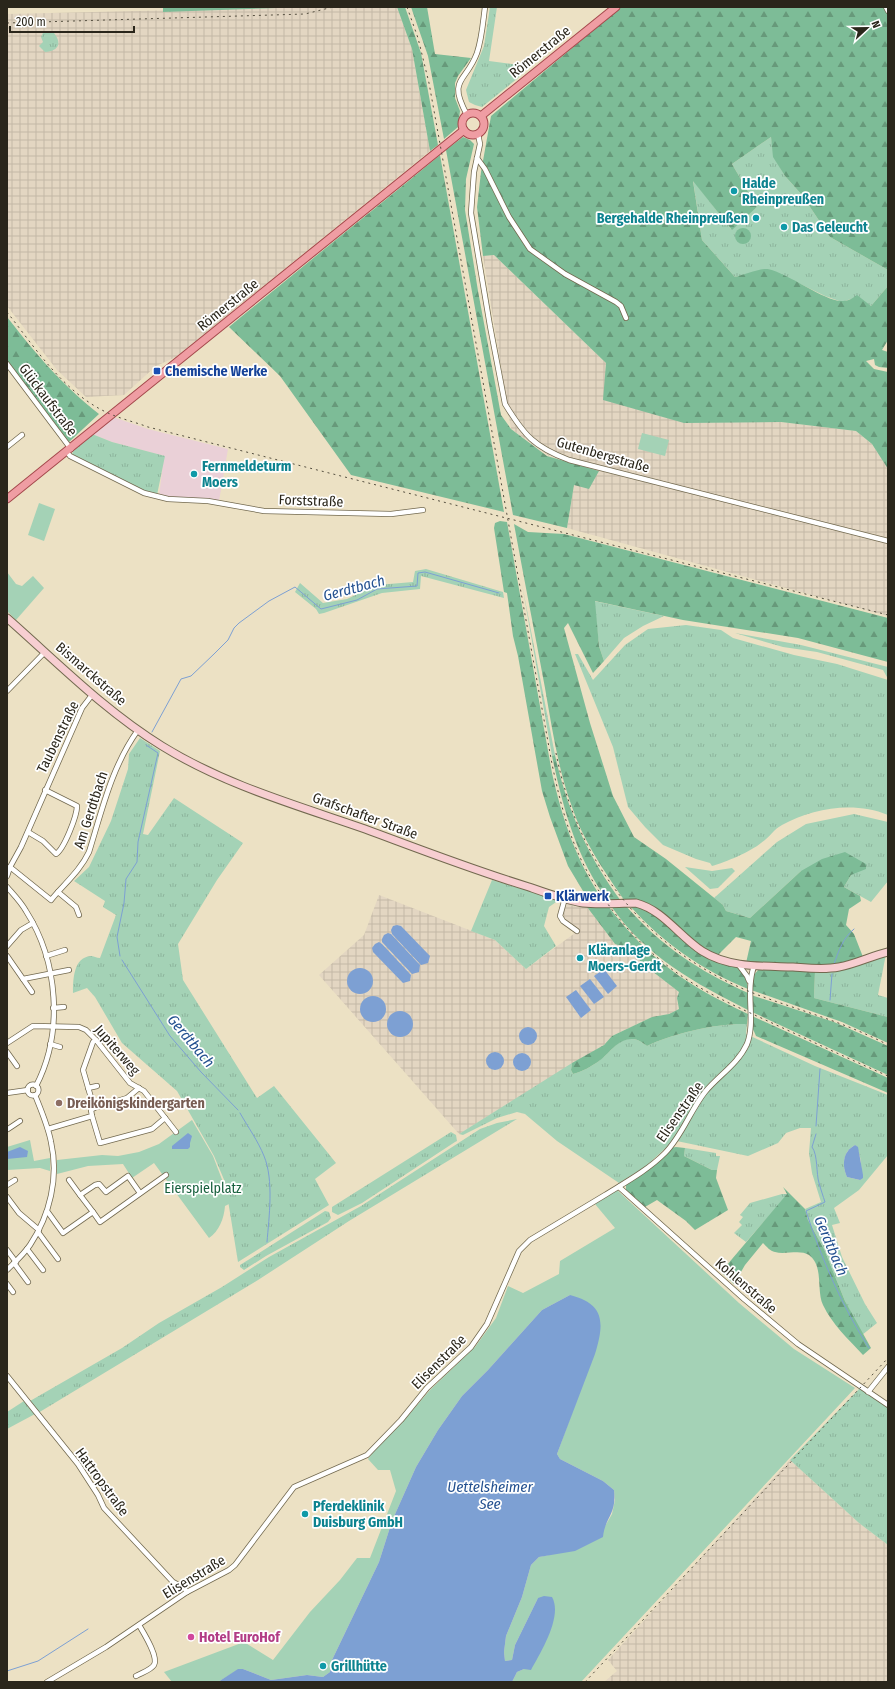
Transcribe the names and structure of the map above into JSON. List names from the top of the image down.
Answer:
{
  "streets": {
    "main road": ["Römerstraße", "Bismarckstraße", "Grafschafter Straße"],
    "street": [
      "Glückaufstraße",
      "Gutenbergstraße",
      "Forststraße",
      "Taubenstraße",
      "Am Gerdtbach",
      "Jupiterweg",
      "Elisenstraße",
      "Kohlenstraße",
      "Hattropstraße"
    ]
  },
  "crossings": [
    ["Römerstraße", "Glückaufstraße"],
    ["Römerstraße", "Gutenbergstraße"],
    ["Römerstraße", "Forststraße"],
    ["Glückaufstraße", "Forststraße"],
    ["Bismarckstraße", "Taubenstraße"],
    ["Bismarckstraße", "Am Gerdtbach"],
    ["Bismarckstraße", "Grafschafter Straße"],
    ["Grafschafter Straße", "Elisenstraße"],
    ["Elisenstraße", "Kohlenstraße"],
    ["Elisenstraße", "Hattropstraße"]
  ],
  "water": ["Gerdtbach", "Uettelsheimer See"],
  "parks": ["Eierspielplatz"],
  "places": {
    "other": [
      "Halde Rheinpreußen",
      "Bergehalde Rheinpreußen",
      "Das Geleucht",
      "Fernmeldeturm Moers",
      "Kläranlage Moers-Gerdt",
      "Dreikönigskindergarten",
      "Pferdeklinik Duisburg GmbH",
      "Hotel EuroHof",
      "Grillhütte"
    ],
    "transit": ["Chemische Werke", "Klärwerk"]
  },
  "scale_bar": "200 m",
  "north": "right"
}
